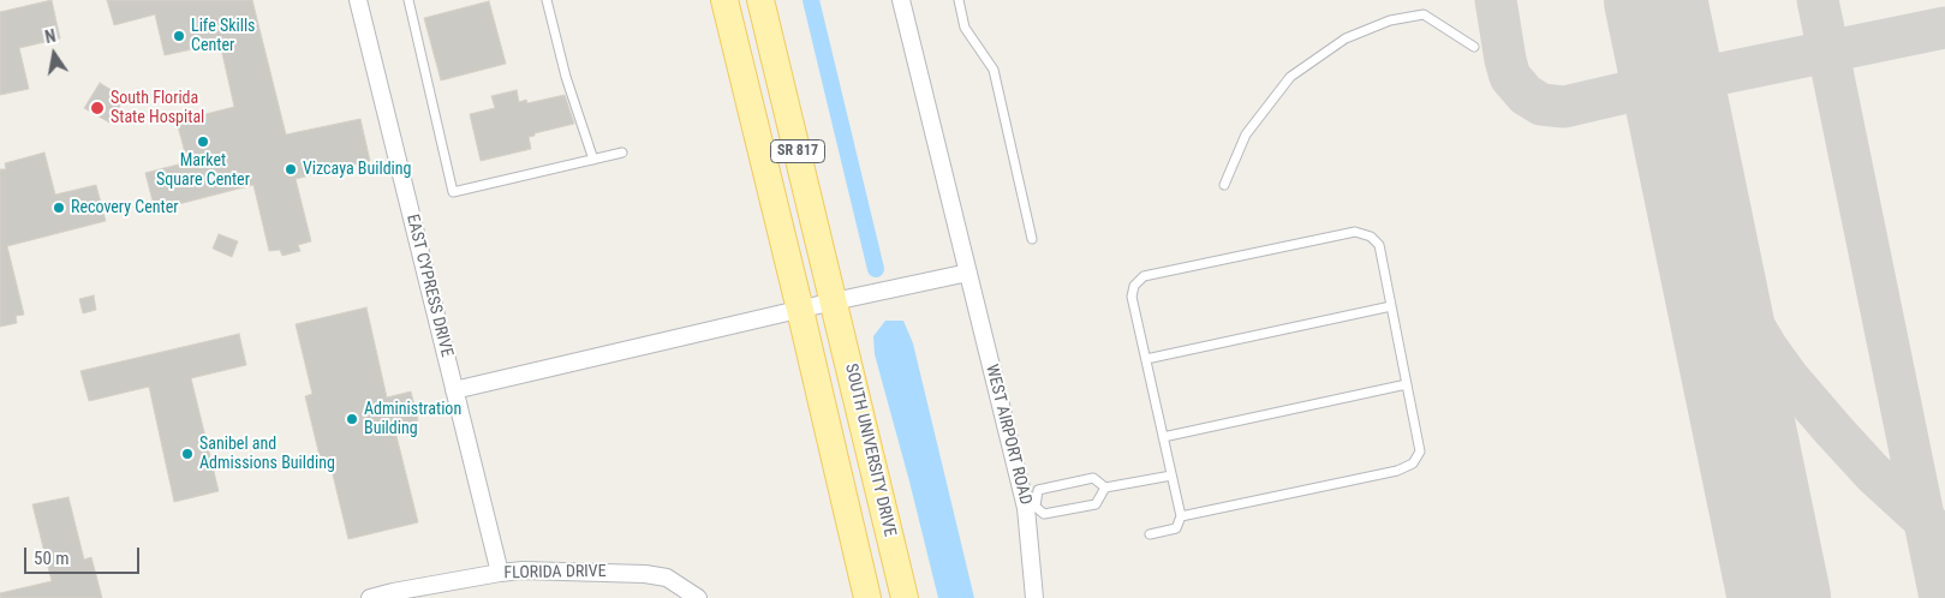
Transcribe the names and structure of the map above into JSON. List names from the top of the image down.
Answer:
{
  "streets": {
    "main road": ["SR 817", "SOUTH UNIVERSITY DRIVE"],
    "street": ["EAST CYPRESS DRIVE", "WEST AIRPORT ROAD", "FLORIDA DRIVE"]
  },
  "crossings": [
    ["EAST CYPRESS DRIVE", "FLORIDA DRIVE"]
  ],
  "places": [
    "Life Skills Center",
    "South Florida State Hospital",
    "Market Square Center",
    "Vizcaya Building",
    "Recovery Center",
    "Administration Building",
    "Sanibel and Admissions Building"
  ],
  "scale_bar": "50 m",
  "north": "top"
}
